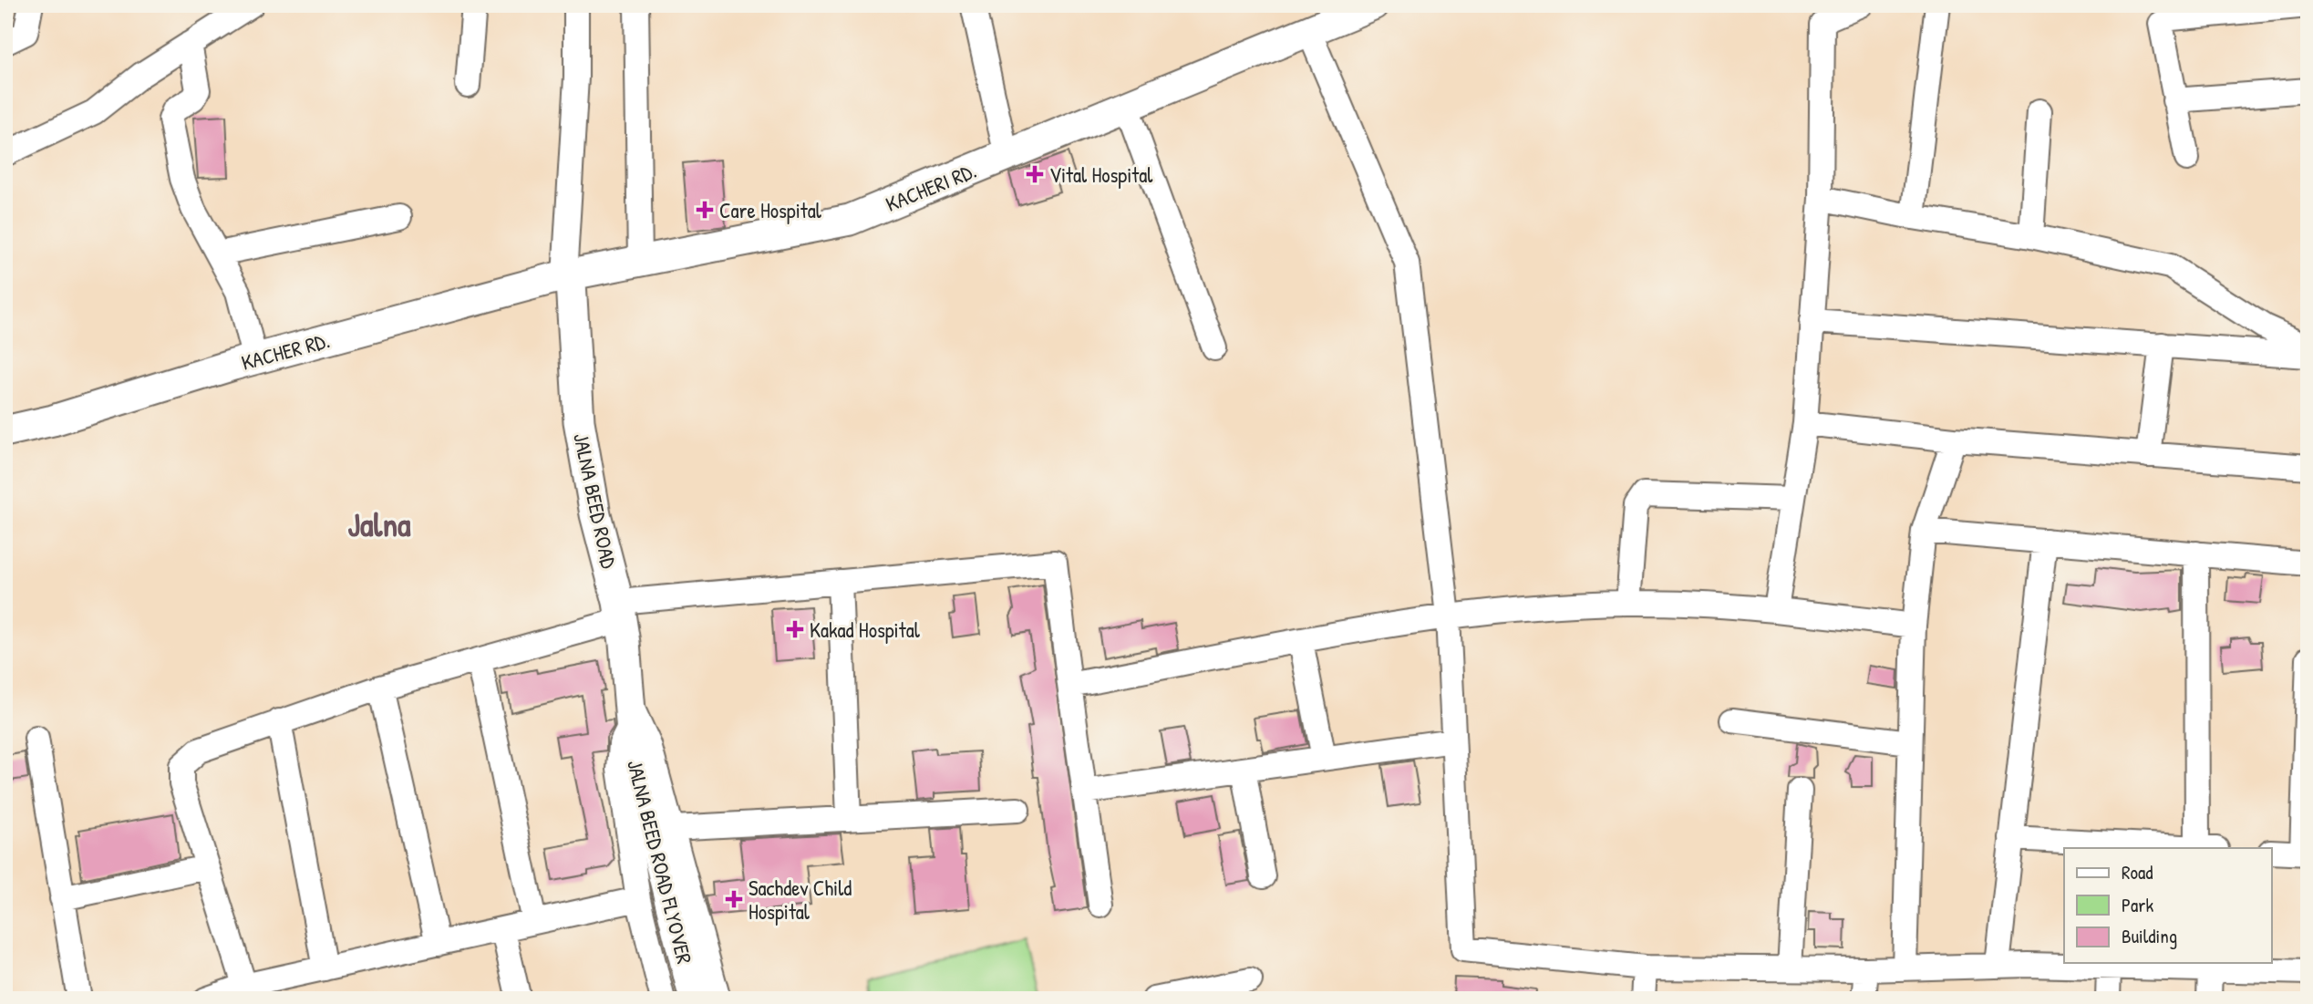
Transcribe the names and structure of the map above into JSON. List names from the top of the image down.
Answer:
{
  "streets": {
    "main road": [
      "KACHERI RD.",
      "KACHER RD.",
      "JALNA BEED ROAD",
      "JALNA BEED ROAD FLYOVER"
    ]
  },
  "crossings": [
    ["KACHERI RD.", "KACHER RD."],
    ["KACHERI RD.", "JALNA BEED ROAD"],
    ["KACHER RD.", "JALNA BEED ROAD"],
    ["JALNA BEED ROAD", "JALNA BEED ROAD FLYOVER"]
  ],
  "districts": ["Jalna"],
  "places": {
    "health": [
      "Vital Hospital",
      "Care Hospital",
      "Kakad Hospital",
      "Sachdev Child Hospital"
    ]
  },
  "legend": ["Road", "Park", "Building"]
}
